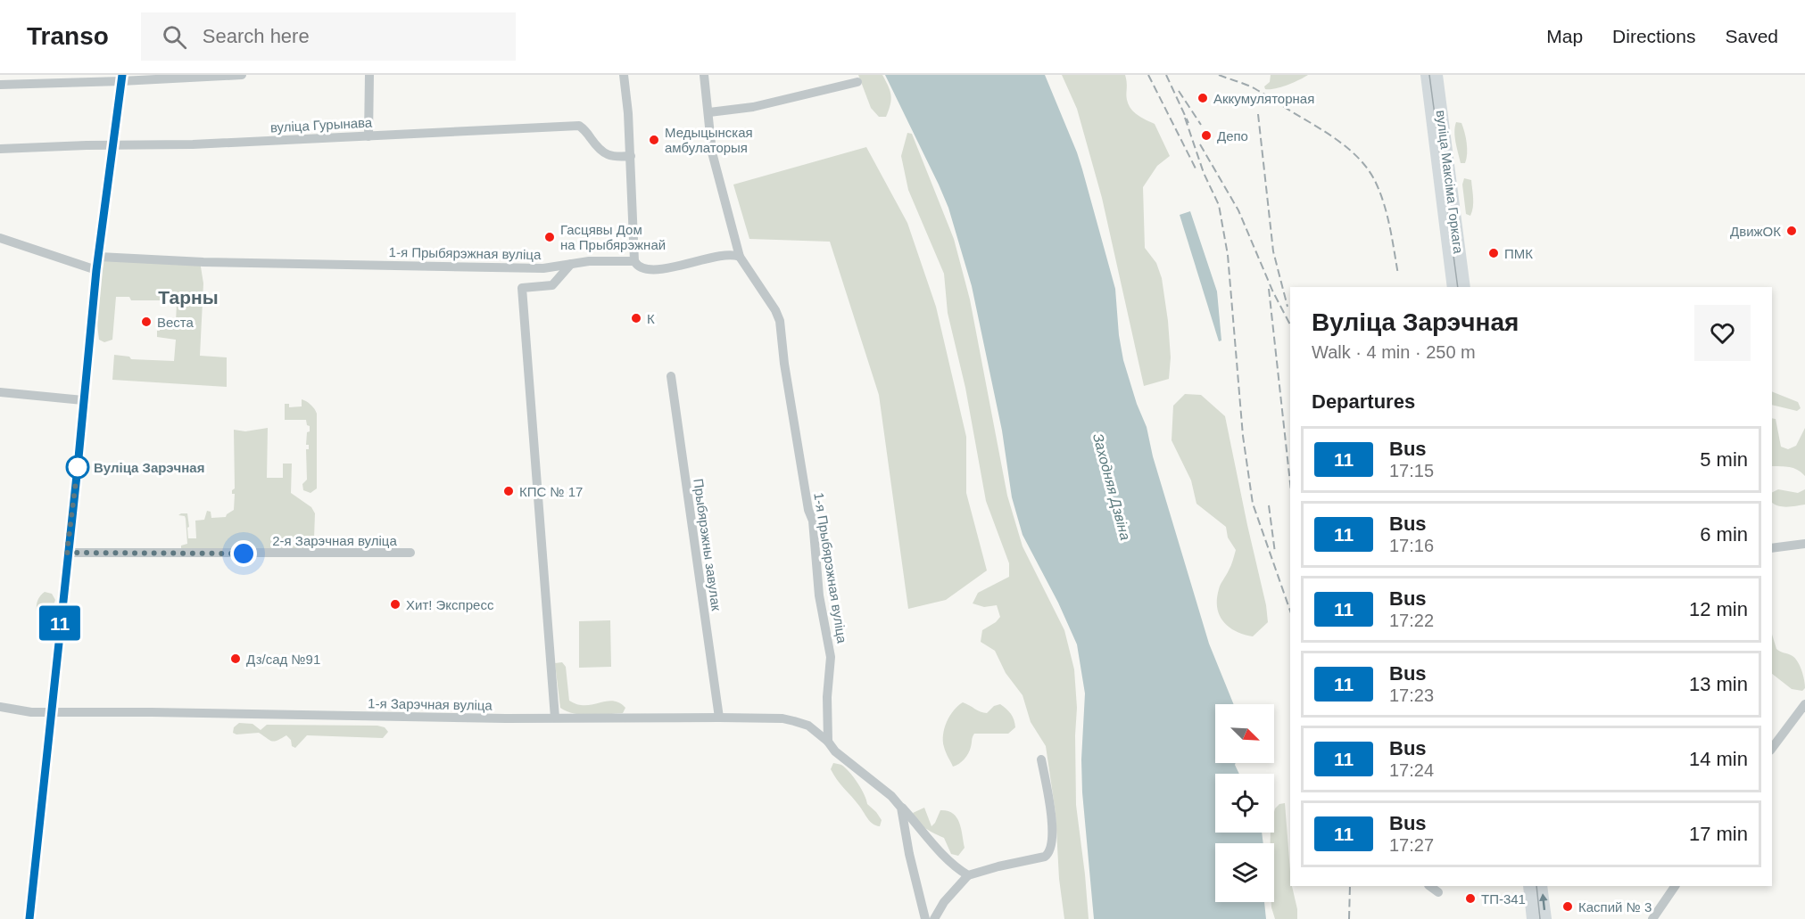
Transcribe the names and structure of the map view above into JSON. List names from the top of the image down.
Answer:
{
  "streets": {
    "main road": ["вуліца Максіма Горкага"],
    "street": [
      "вуліца Гурынава",
      "1-я Прыбярэжная вуліца",
      "2-я Зарэчная вуліца",
      "Прыбярэжны завулак",
      "1-я Зарэчная вуліца"
    ]
  },
  "crossings": [
    ["1-я Прыбярэжная вуліца", "1-я Зарэчная вуліца"],
    ["Прыбярэжны завулак", "1-я Зарэчная вуліца"]
  ],
  "districts": ["Тарны"],
  "water": ["Заходняя Дзвіна"],
  "places": [
    "Аккумуляторная",
    "Депо",
    "Медыцынская амбулаторыя",
    "ДвижОК",
    "Гасцявы Дом на Прыбярэжнай",
    "ПМК",
    "К",
    "Веста",
    "Вуліца Зарэчная",
    "КПС № 17",
    "Хит! Экспресс",
    "Дз/сад №91",
    "ТП-341",
    "Каспий № 3"
  ],
  "lines": ["bus line 11"],
  "north": "bottom right",
  "page": {
    "header": "Transo",
    "search": "Search here",
    "nav": ["Map", "Directions", "Saved"],
    "on_map": "11",
    "heading": [
      ["Вуліца Зарэчная", "Walk · 4 min · 250 m"],
      "Departures"
    ],
    "list": [
      {
        "mark": "11",
        "name": "Bus",
        "note": "17:15",
        "value": "5 min"
      },
      {
        "mark": "11",
        "name": "Bus",
        "note": "17:16",
        "value": "6 min"
      },
      {
        "mark": "11",
        "name": "Bus",
        "note": "17:22",
        "value": "12 min"
      },
      {
        "mark": "11",
        "name": "Bus",
        "note": "17:23",
        "value": "13 min"
      },
      {
        "mark": "11",
        "name": "Bus",
        "note": "17:24",
        "value": "14 min"
      },
      {
        "mark": "11",
        "name": "Bus",
        "note": "17:27",
        "value": "17 min"
      }
    ]
  }
}
